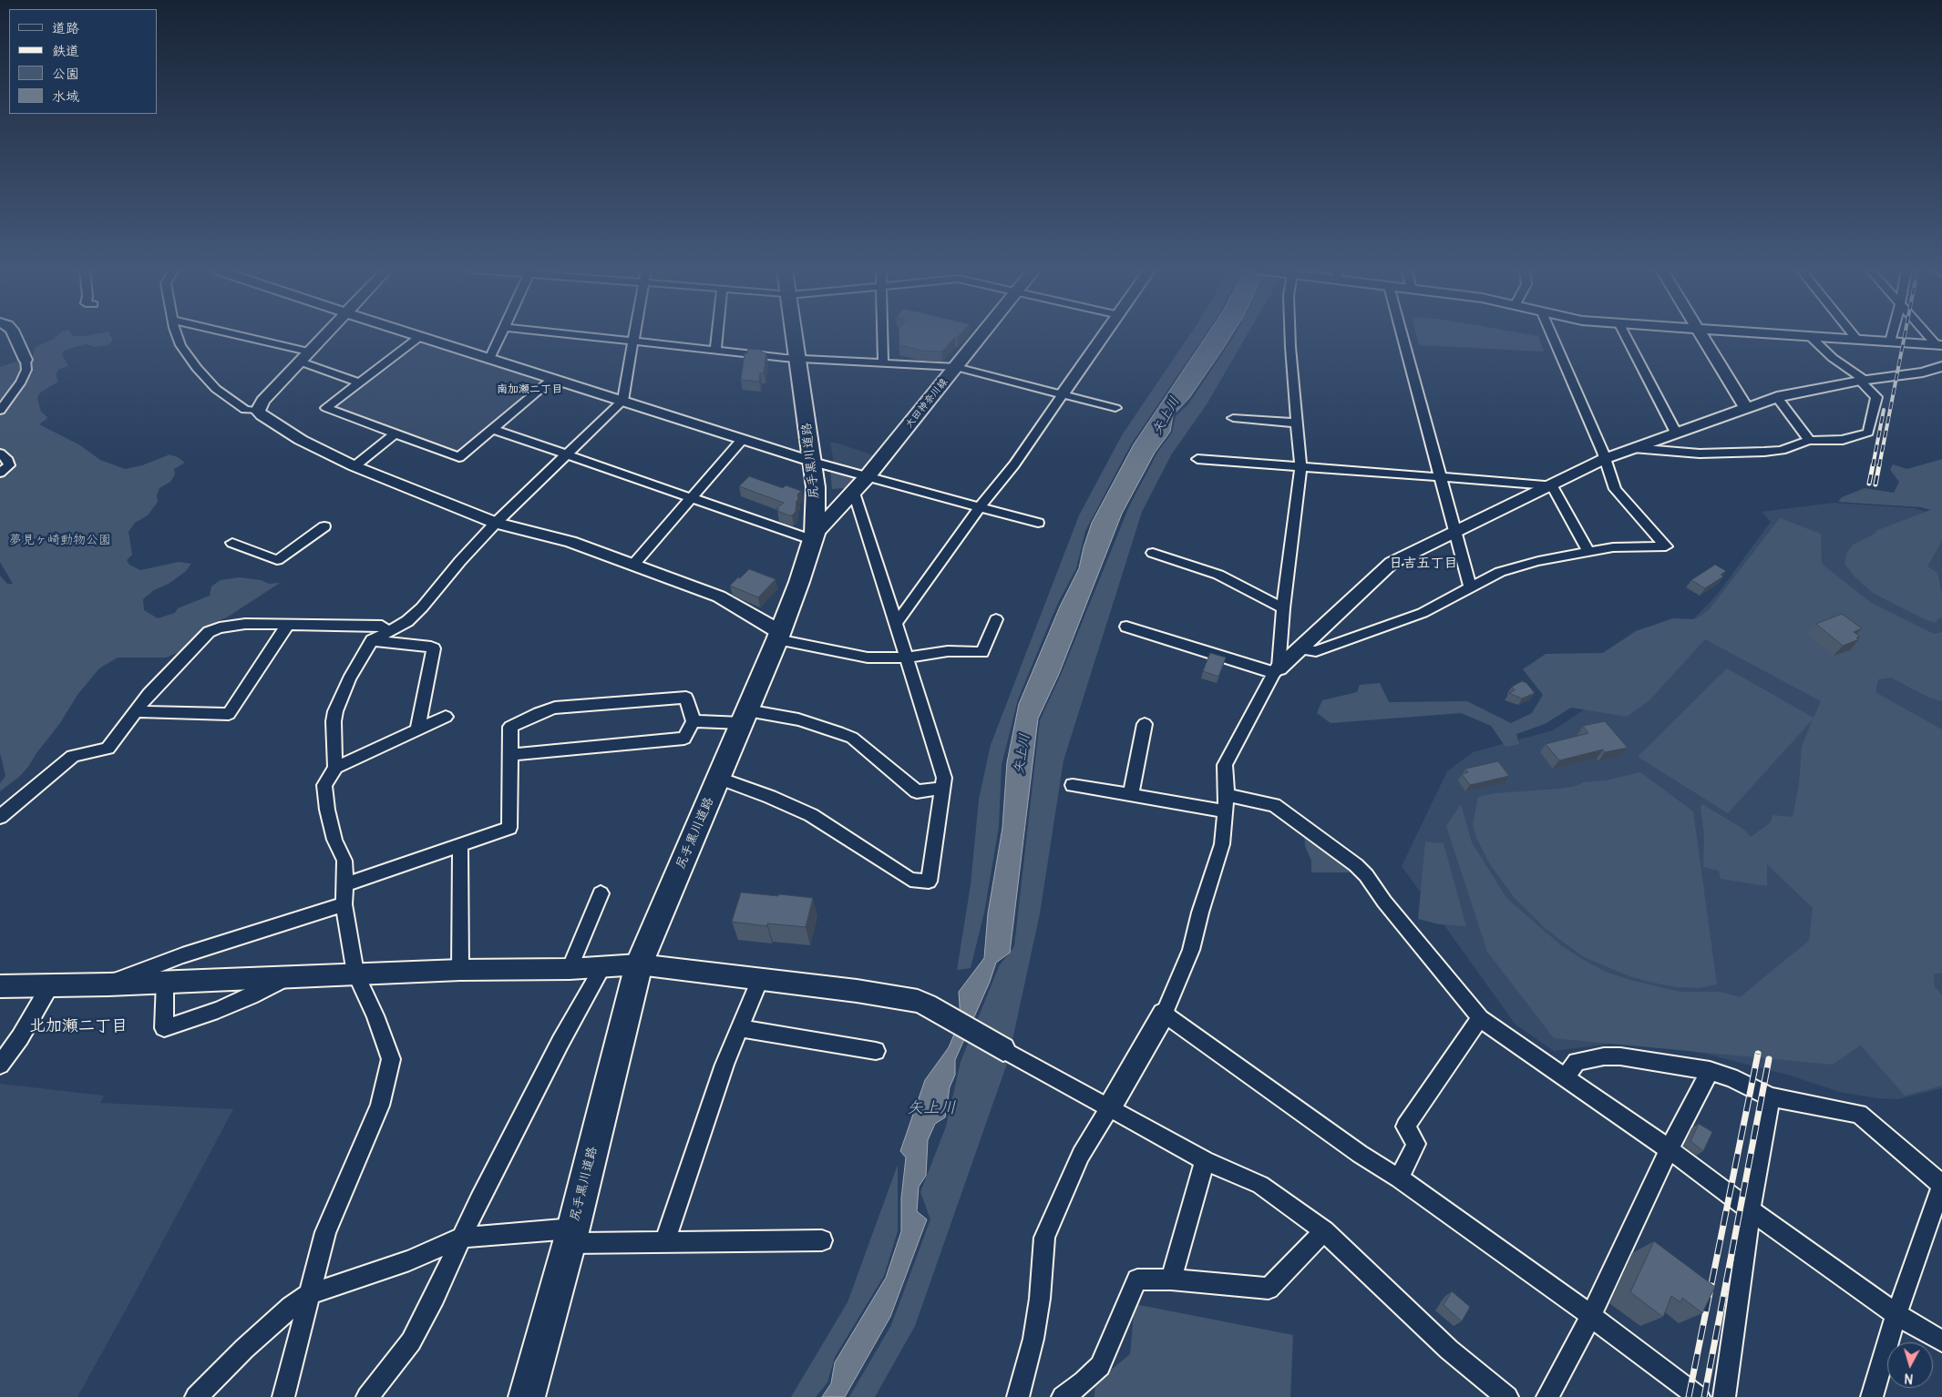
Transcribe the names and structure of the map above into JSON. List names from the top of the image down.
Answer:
{
  "streets": {
    "main road": ["大田神奈川線", "尻手黒川道路"]
  },
  "crossings": [
    ["大田神奈川線", "尻手黒川道路"]
  ],
  "districts": ["南加瀬二丁目", "日吉五丁目", "北加瀬二丁目"],
  "water": ["矢上川"],
  "parks": ["夢見ヶ崎動物公園"],
  "legend": [
    "道路",
    "鉄道",
    "公園",
    "水域"
  ],
  "north": "bottom"
}
